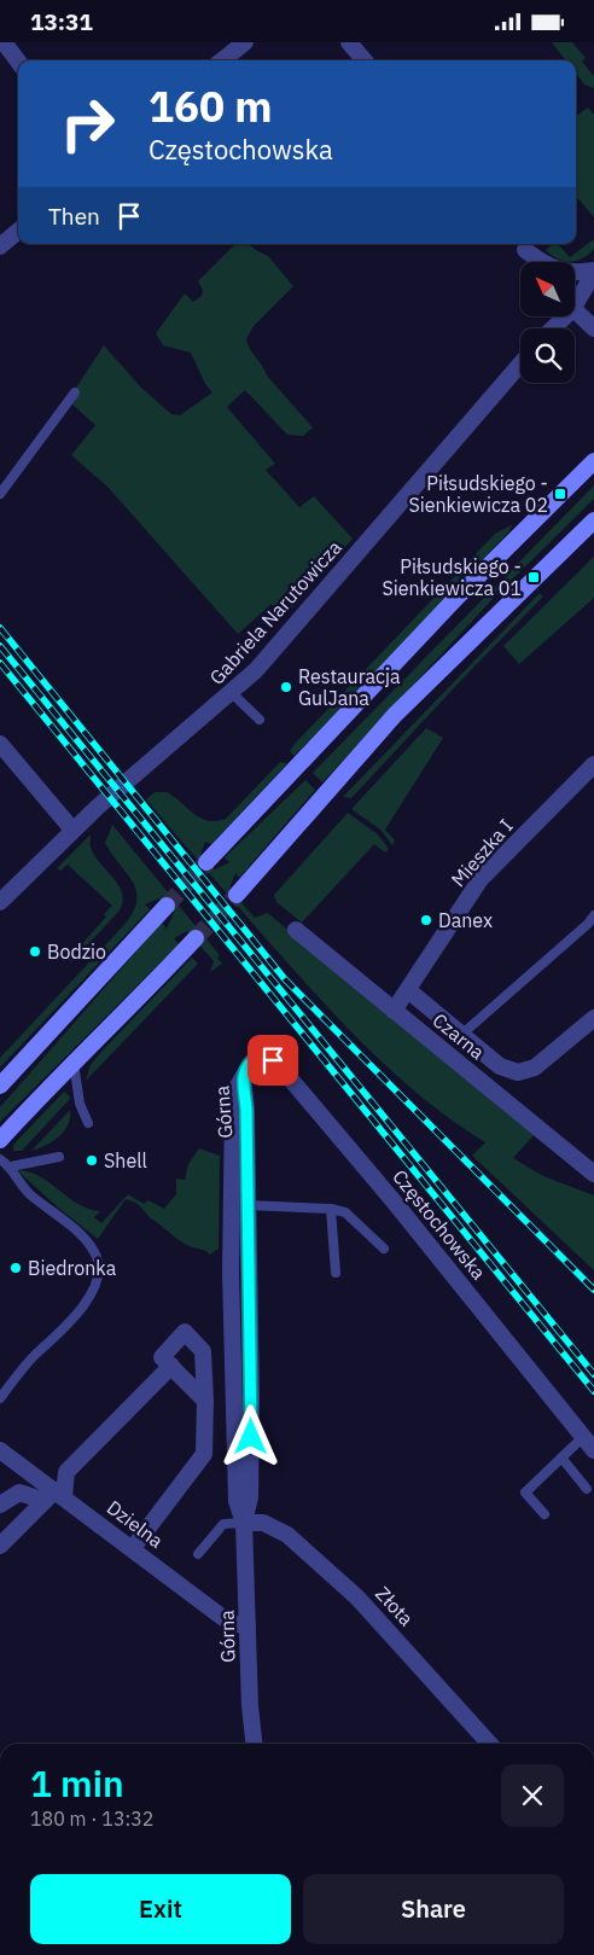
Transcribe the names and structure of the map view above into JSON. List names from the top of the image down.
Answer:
{
  "streets": {
    "street": [
      "Gabriela Narutowicza",
      "Mieszka I",
      "Czarna",
      "Górna",
      "Częstochowska",
      "Dzielna",
      "Złota"
    ]
  },
  "crossings": [
    ["Mieszka I", "Czarna"],
    ["Górna", "Częstochowska"],
    ["Górna", "Dzielna"],
    ["Górna", "Złota"]
  ],
  "places": {
    "transit": ["Piłsudskiego - Sienkiewicza 02", "Piłsudskiego - Sienkiewicza 01"],
    "other": [
      "Restauracja GulJana",
      "Danex",
      "Bodzio",
      "Shell",
      "Biedronka"
    ]
  },
  "north": "top left",
  "page": {
    "status": "13:31",
    "turn": ["160 m", "Częstochowska"],
    "then": "Then",
    "heading": ["1 min", "180 m · 13:32"],
    "buttons": ["Exit", "Share"]
  }
}
